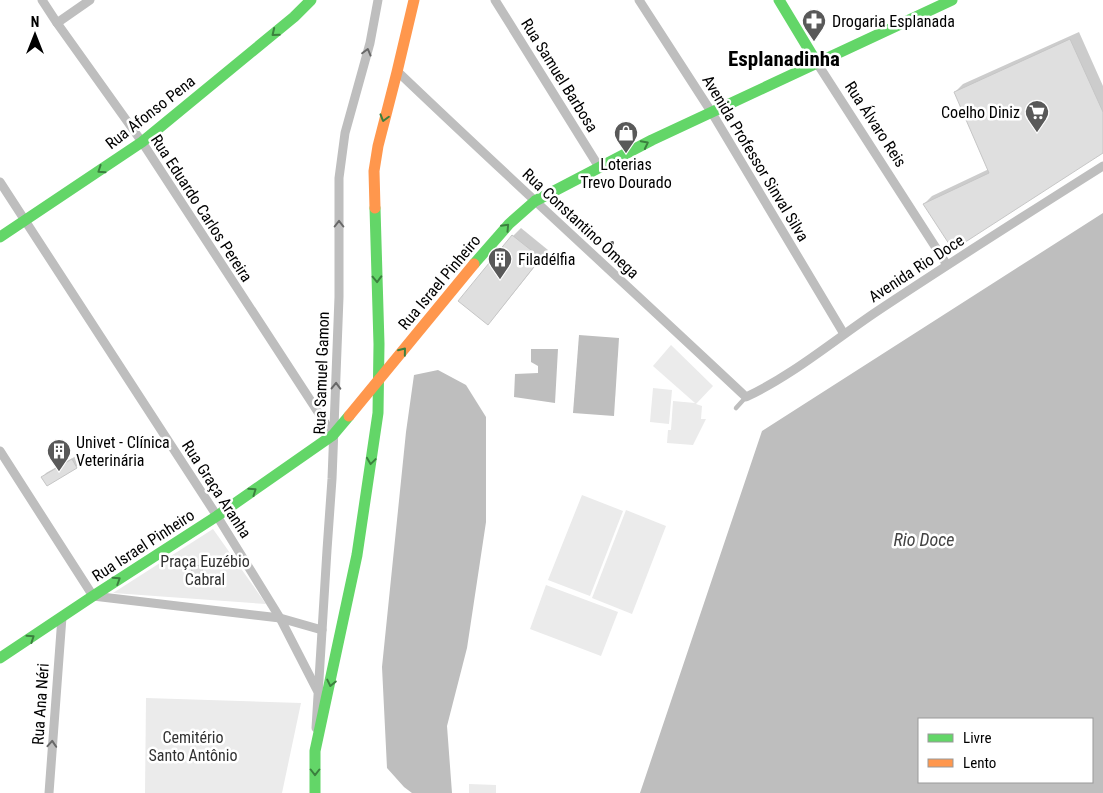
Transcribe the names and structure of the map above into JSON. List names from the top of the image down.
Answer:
{
  "streets": {
    "street": [
      "Rua Samuel Barbosa",
      "Rua Afonso Pena",
      "Rua Álvaro Reis",
      "Avenida Professor Sinval Silva",
      "Rua Eduardo Carlos Pereira",
      "Rua Constantino Ômega",
      "Avenida Rio Doce",
      "Rua Israel Pinheiro",
      "Rua Samuel Gamon",
      "Rua Graça Aranha",
      "Rua Ana Néri"
    ]
  },
  "crossings": [
    ["Rua Samuel Barbosa", "Rua Israel Pinheiro"],
    ["Rua Afonso Pena", "Rua Eduardo Carlos Pereira"],
    ["Rua Afonso Pena", "Rua Graça Aranha"],
    ["Rua Álvaro Reis", "Avenida Rio Doce"],
    ["Rua Álvaro Reis", "Rua Israel Pinheiro"],
    ["Avenida Professor Sinval Silva", "Avenida Rio Doce"],
    ["Avenida Professor Sinval Silva", "Rua Israel Pinheiro"],
    ["Rua Eduardo Carlos Pereira", "Rua Israel Pinheiro"],
    ["Rua Eduardo Carlos Pereira", "Rua Samuel Gamon"],
    ["Rua Constantino Ômega", "Avenida Rio Doce"],
    ["Rua Constantino Ômega", "Rua Israel Pinheiro"],
    ["Rua Israel Pinheiro", "Rua Samuel Gamon"],
    ["Rua Israel Pinheiro", "Rua Graça Aranha"],
    ["Rua Israel Pinheiro", "Rua Ana Néri"],
    ["Rua Samuel Gamon", "Rua Graça Aranha"]
  ],
  "one_way": ["Rua Afonso Pena", "Rua Israel Pinheiro", "Rua Ana Néri"],
  "districts": ["Esplanadinha"],
  "water": ["Rio Doce"],
  "parks": ["Praça Euzébio Cabral", "Cemitério Santo Antônio"],
  "places": {
    "pharmacy": ["Drogaria Esplanada"],
    "supermarket": ["Coelho Diniz"],
    "shop": ["Loterias Trevo Dourado"],
    "building": ["Filadélfia", "Univet - Clínica Veterinária"]
  },
  "legend": ["Livre", "Lento"],
  "north": "top"
}
